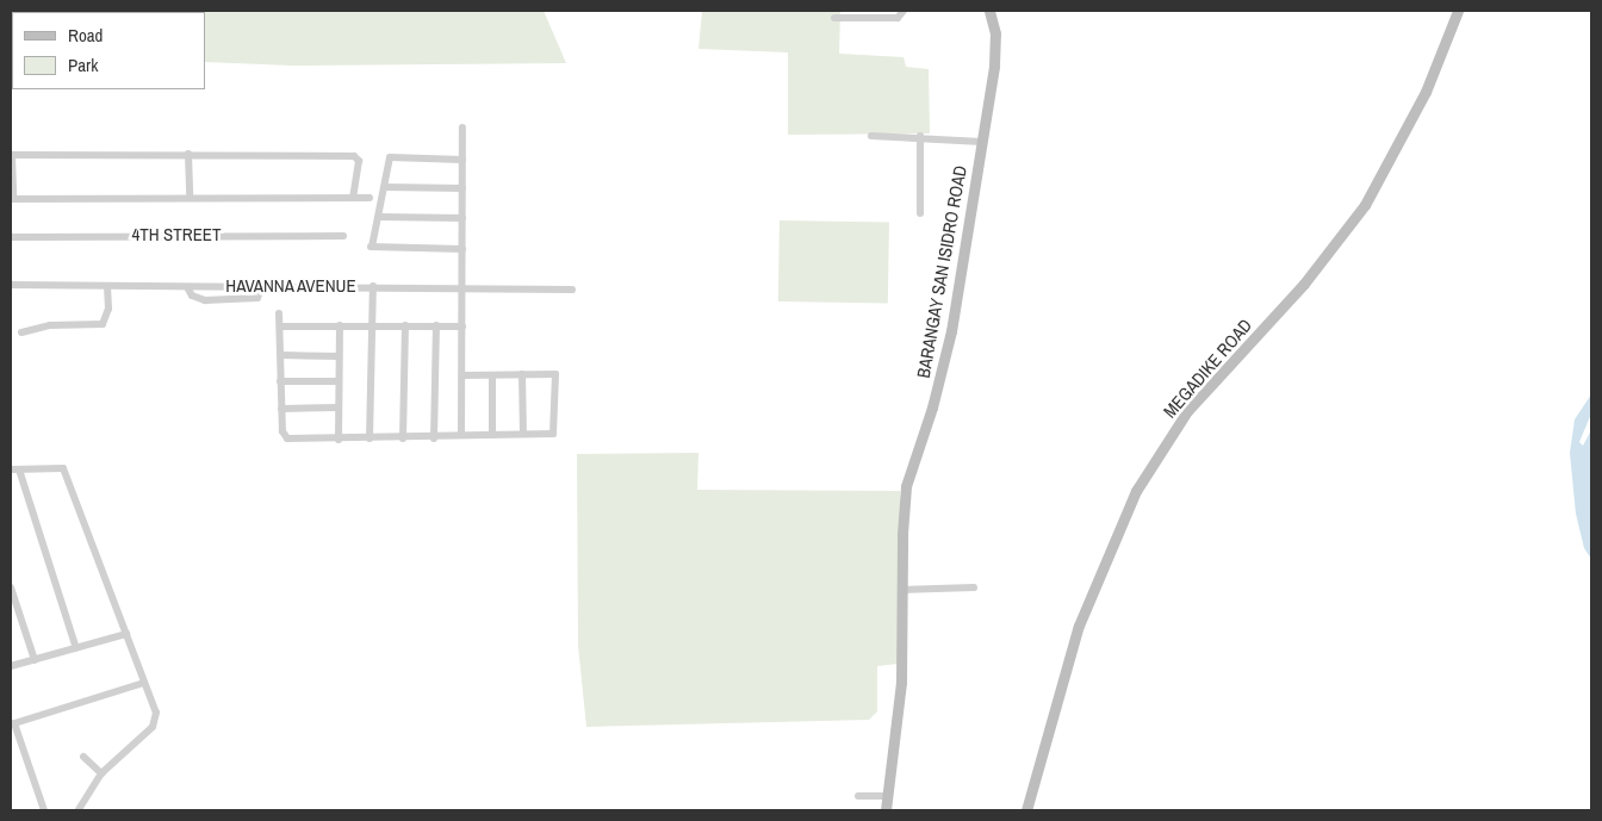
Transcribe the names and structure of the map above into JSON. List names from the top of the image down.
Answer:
{
  "streets": {
    "main road": ["BARANGAY SAN ISIDRO ROAD", "MEGADIKE ROAD"],
    "street": ["4TH STREET", "HAVANNA AVENUE"]
  },
  "legend": ["Road", "Park"]
}
